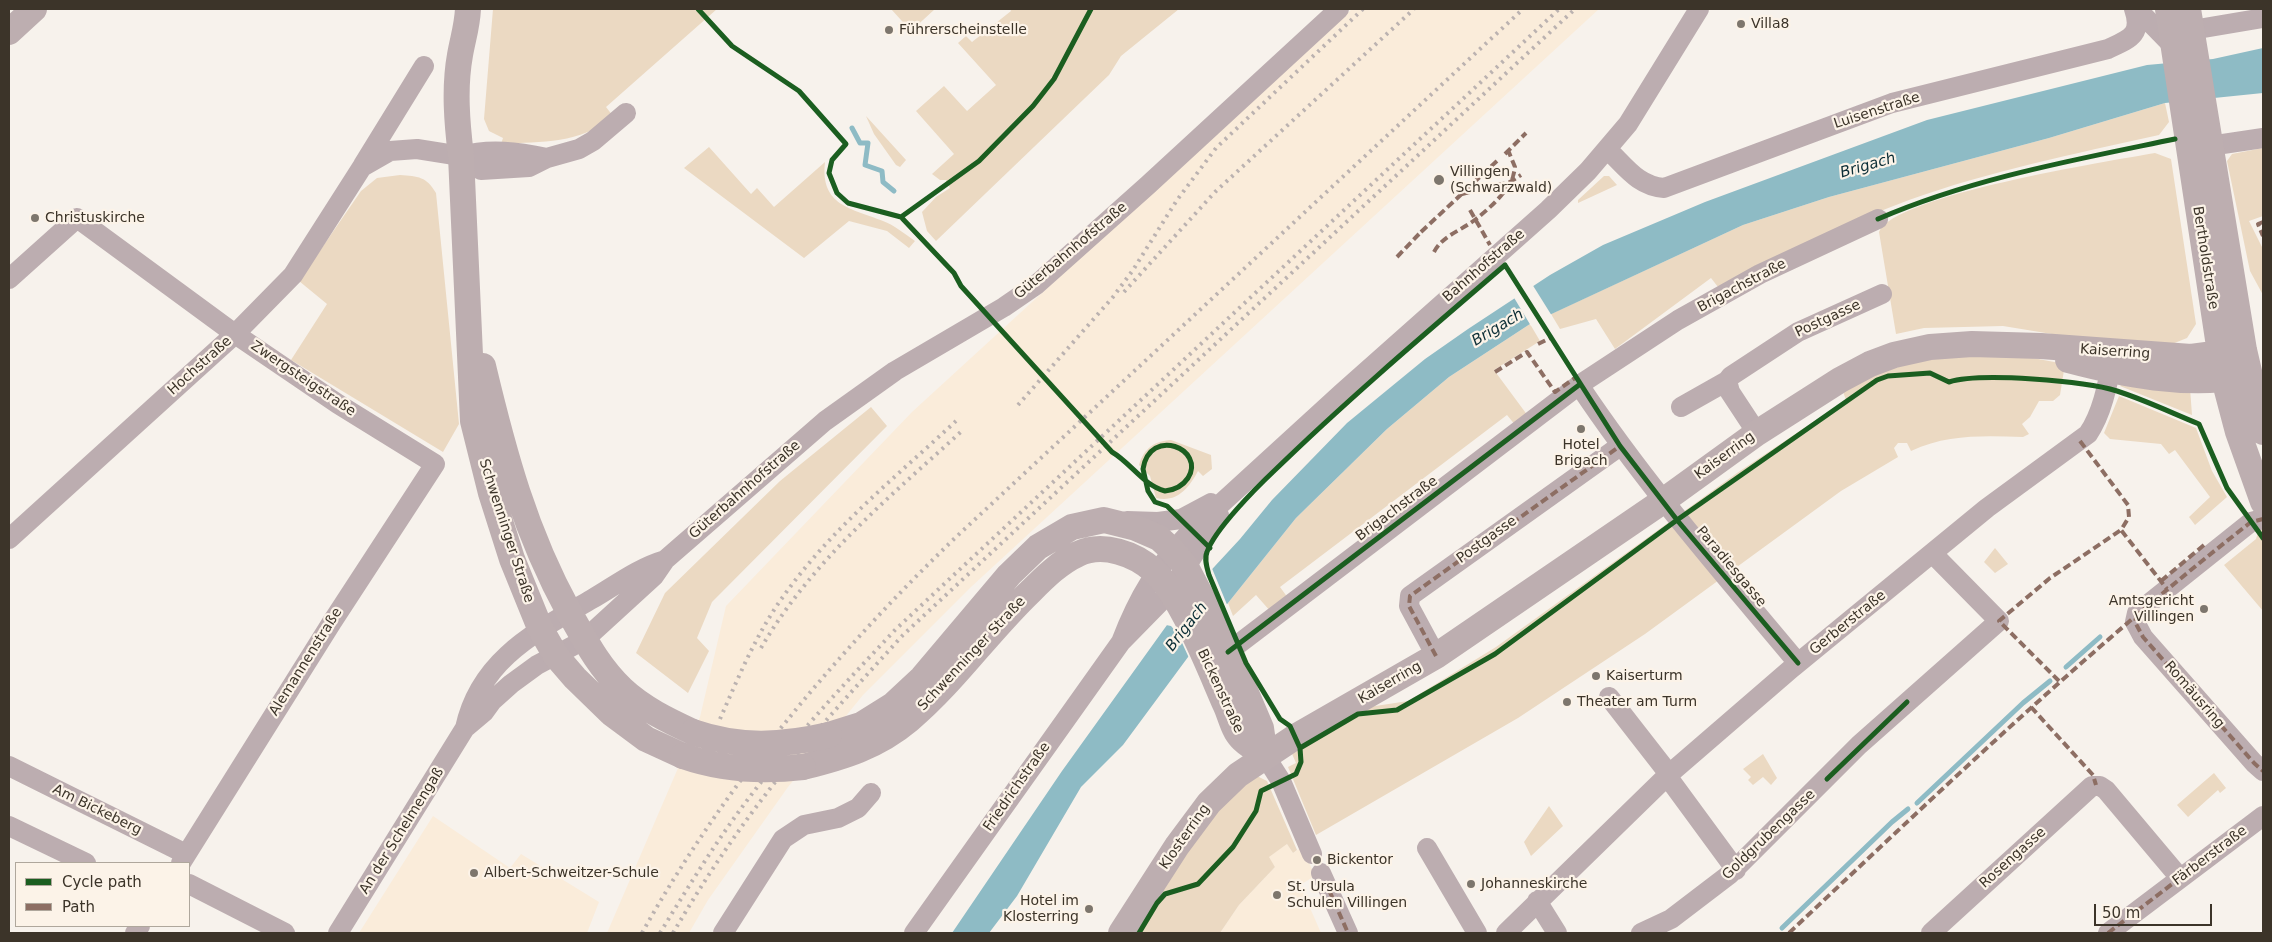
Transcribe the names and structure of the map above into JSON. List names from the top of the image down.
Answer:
{
  "streets": {
    "main road": [
      "Bertholdstraße",
      "Kaiserring",
      "Schwenninger Straße",
      "Bickenstraße",
      "Klosterring"
    ],
    "street": [
      "Luisenstraße",
      "Güterbahnhofstraße",
      "Bahnhofstraße",
      "Brigachstraße",
      "Postgasse",
      "Hochstraße",
      "Zwergsteigstraße",
      "Paradiesgasse",
      "Gerberstraße",
      "Alemannenstraße",
      "Romäusring",
      "Friedrichstraße",
      "Am Bickeberg",
      "An der Schelmengaß",
      "Goldgrubengasse",
      "Färberstraße",
      "Rosengasse"
    ]
  },
  "crossings": [
    ["Luisenstraße", "Bahnhofstraße"],
    ["Güterbahnhofstraße", "Schwenninger Straße"],
    ["Güterbahnhofstraße", "An der Schelmengaß"],
    ["Bertholdstraße", "Kaiserring"],
    ["Bahnhofstraße", "Schwenninger Straße"],
    ["Bahnhofstraße", "Bickenstraße"],
    ["Bahnhofstraße", "Friedrichstraße"],
    ["Brigachstraße", "Paradiesgasse"],
    ["Brigachstraße", "Bickenstraße"],
    ["Postgasse", "Kaiserring"],
    ["Postgasse", "Paradiesgasse"],
    ["Kaiserring", "Paradiesgasse"],
    ["Kaiserring", "Gerberstraße"],
    ["Kaiserring", "Bickenstraße"],
    ["Kaiserring", "Klosterring"],
    ["Hochstraße", "Zwergsteigstraße"],
    ["Hochstraße", "Schwenninger Straße"],
    ["Zwergsteigstraße", "Alemannenstraße"],
    ["Schwenninger Straße", "Bickenstraße"],
    ["Schwenninger Straße", "Friedrichstraße"],
    ["Schwenninger Straße", "An der Schelmengaß"],
    ["Paradiesgasse", "Gerberstraße"],
    ["Gerberstraße", "Goldgrubengasse"],
    ["Alemannenstraße", "Am Bickeberg"],
    ["Bickenstraße", "Friedrichstraße"],
    ["Bickenstraße", "Klosterring"],
    ["Färberstraße", "Rosengasse"]
  ],
  "water": ["Brigach"],
  "places": [
    "Villa8",
    "Führerscheinstelle",
    "Villingen (Schwarzwald)",
    "Christuskirche",
    "Hotel Brigach",
    "Amtsgericht Villingen",
    "Kaiserturm",
    "Theater am Turm",
    "Bickentor",
    "Albert-Schweitzer-Schule",
    "Johanneskirche",
    "St. Ursula Schulen Villingen",
    "Hotel im Klosterring"
  ],
  "legend": ["Cycle path", "Path"],
  "scale_bar": "50 m"
}
